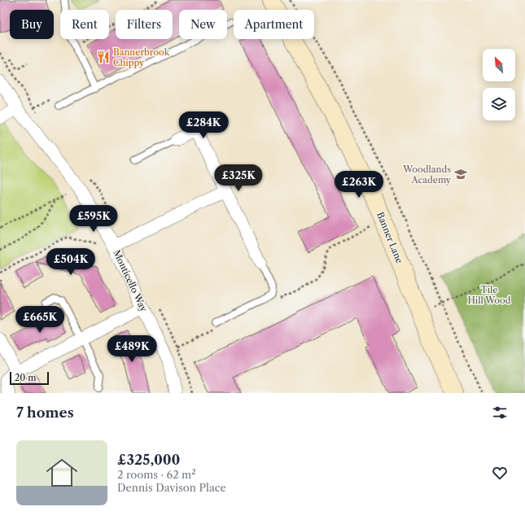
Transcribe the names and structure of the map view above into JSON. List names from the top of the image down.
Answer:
{
  "streets": {
    "street": ["Banner Lane", "Monticello Way"]
  },
  "parks": ["Tile Hill Wood"],
  "places": {
    "restaurant": ["Bannerbrook Chippy"],
    "school or university": ["Woodlands Academy"]
  },
  "scale_bar": "20 m",
  "north": "top left",
  "page": {
    "chip": [
      "Buy",
      "Rent",
      "Filters",
      "New",
      "Apartment"
    ],
    "price": [
      "£284K",
      "£325K",
      "£263K",
      "£595K",
      "£504K",
      "£665K",
      "£489K"
    ],
    "scale": "20 m",
    "heading": "7 homes",
    "list": [
      {
        "name": "£325,000",
        "note": "2 rooms · 62 m² · Dennis Davison Place"
      }
    ]
  }
}
